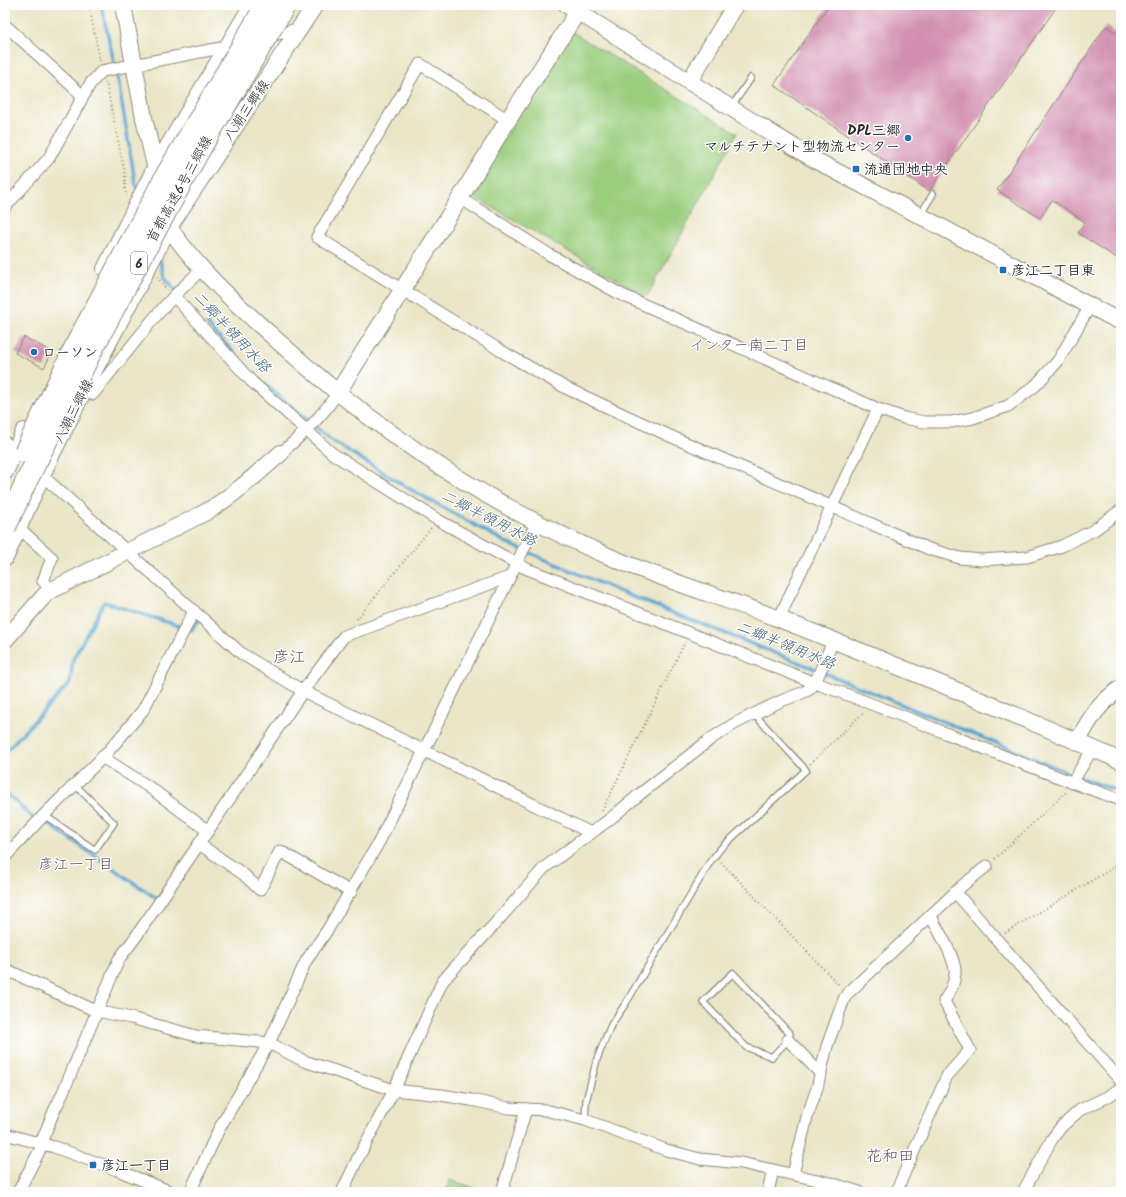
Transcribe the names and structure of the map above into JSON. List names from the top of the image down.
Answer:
{
  "streets": {
    "highway": ["首都高速6号三郷線", "6"],
    "street": ["八潮三郷線"]
  },
  "crossings": [
    ["八潮三郷線", "首都高速6号三郷線"]
  ],
  "districts": [
    "インター南二丁目",
    "彦江",
    "彦江一丁目",
    "花和田"
  ],
  "water": ["二郷半領用水路"],
  "places": {
    "other": ["DPL三郷 マルチテナント型物流センター", "ローソン"],
    "transit": ["流通団地中央", "彦江二丁目東", "彦江一丁目"]
  }
}
